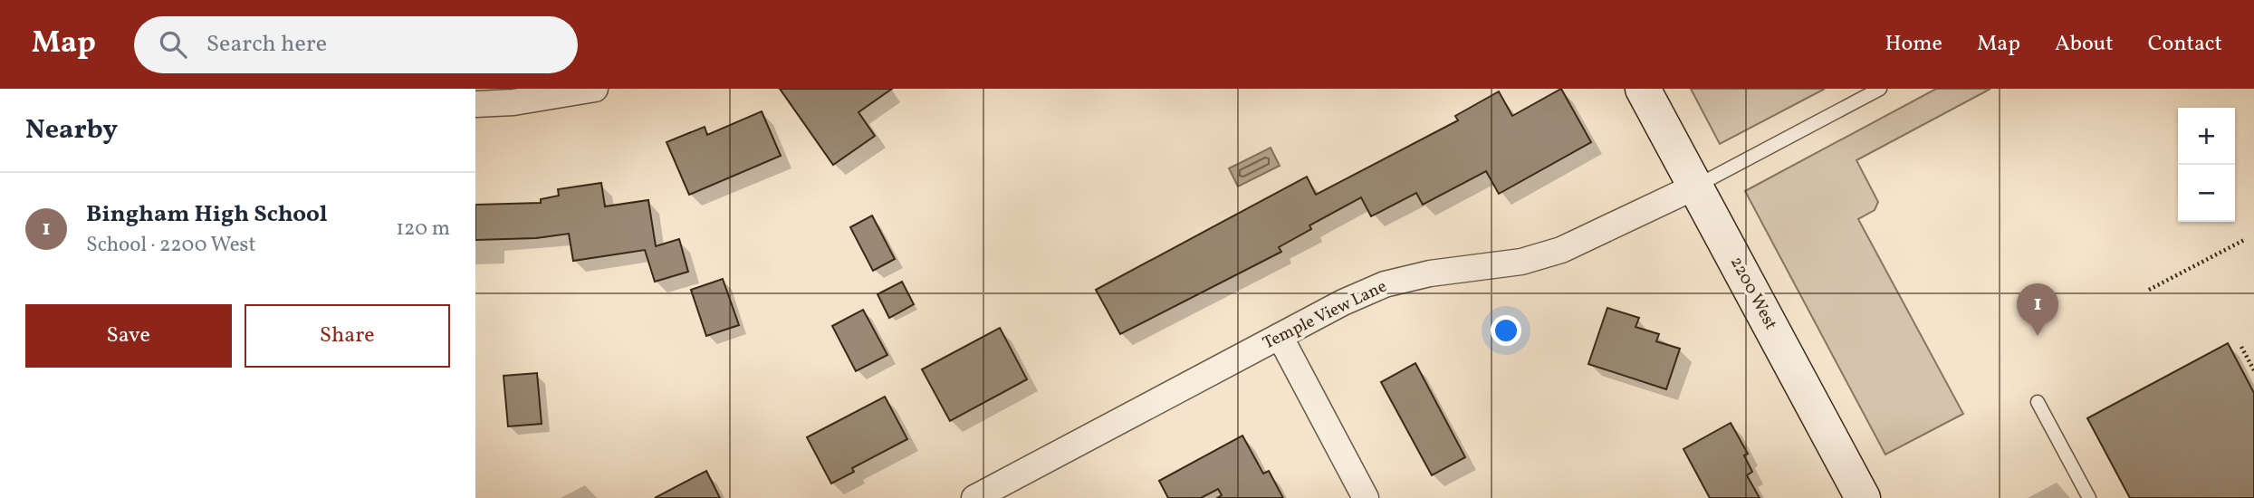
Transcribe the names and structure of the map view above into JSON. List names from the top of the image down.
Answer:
{
  "streets": {
    "street": ["2200 West", "Temple View Lane"]
  },
  "crossings": [
    ["2200 West", "Temple View Lane"]
  ],
  "page": {
    "header": "Map",
    "search": "Search here",
    "nav": [
      "Home",
      "Map",
      "About",
      "Contact"
    ],
    "heading": "Nearby",
    "map_buttons": ["+", "−"],
    "list": [
      {
        "mark": "1",
        "name": "Bingham High School",
        "note": "School · 2200 West",
        "value": "120 m"
      }
    ],
    "pins": "1",
    "buttons": ["Save", "Share"]
  }
}
